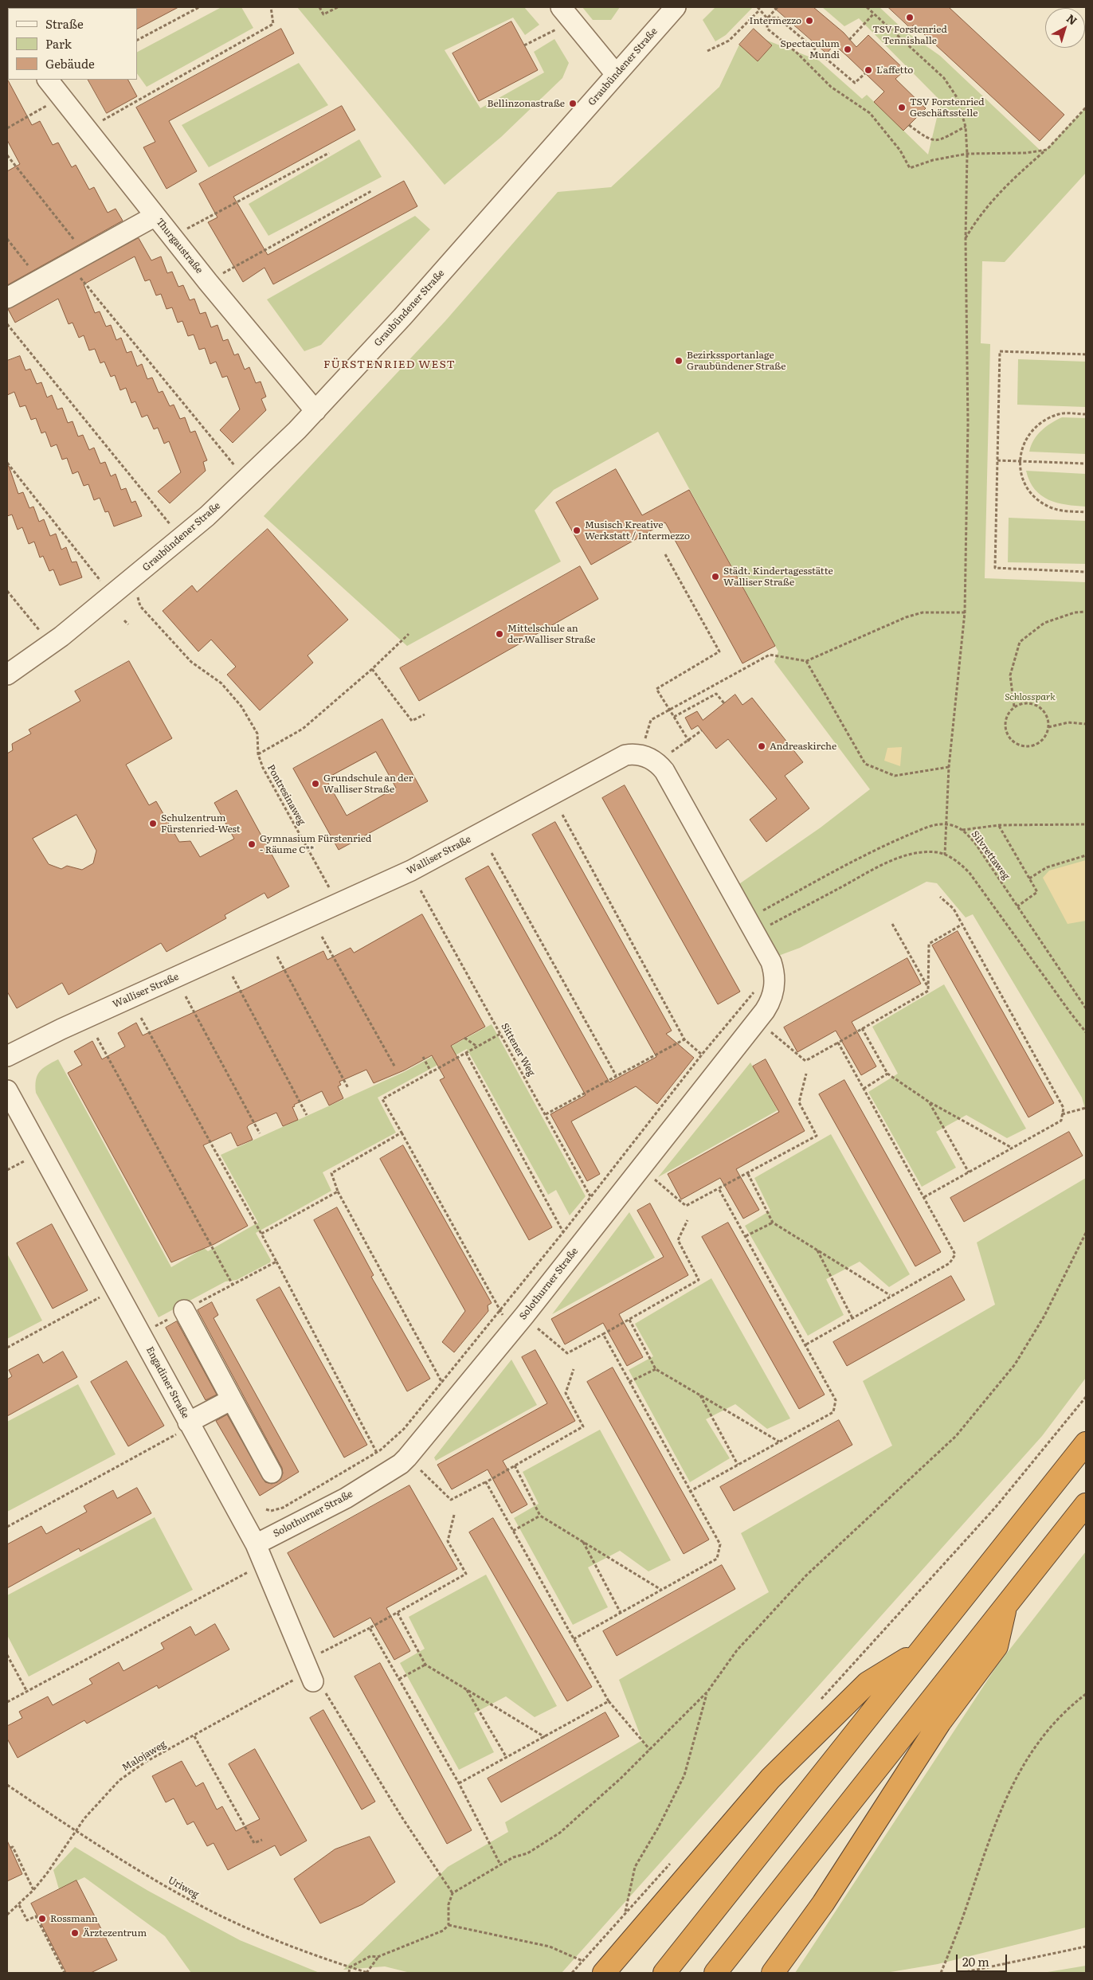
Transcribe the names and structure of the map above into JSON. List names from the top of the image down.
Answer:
{
  "streets": {
    "street": [
      "Graubündener Straße",
      "Thurgaustraße",
      "Walliser Straße",
      "Solothurner Straße",
      "Engadiner Straße"
    ],
    "path": [
      "Pontresinaweg",
      "Silvrettaweg",
      "Sittener Weg",
      "Malojaweg",
      "Uriweg"
    ]
  },
  "crossings": [
    ["Graubündener Straße", "Thurgaustraße"],
    ["Graubündener Straße", "Pontresinaweg"],
    ["Walliser Straße", "Solothurner Straße"],
    ["Sittener Weg", "Solothurner Straße"],
    ["Solothurner Straße", "Engadiner Straße"],
    ["Engadiner Straße", "Malojaweg"],
    ["Malojaweg", "Uriweg"]
  ],
  "districts": ["FÜRSTENRIED WEST"],
  "parks": ["Schlosspark"],
  "places": [
    "TSV Forstenried Tennishalle",
    "Intermezzo",
    "Spectaculum Mundi",
    "L'affetto",
    "Bellinzonastraße",
    "TSV Forstenried Geschäftsstelle",
    "Bezirkssportanlage Graubündener Straße",
    "Musisch Kreative Werkstatt / Intermezzo",
    "Städt. Kindertagesstätte Walliser Straße",
    "Mittelschule an der Walliser Straße",
    "Andreaskirche",
    "Grundschule an der Walliser Straße",
    "Schulzentrum Fürstenried-West",
    "Gymnasium Fürstenried - Räume C**",
    "Rossmann",
    "Ärztezentrum"
  ],
  "legend": ["Straße", "Park", "Gebäude"],
  "scale_bar": "20 m",
  "north": "top right"
}
